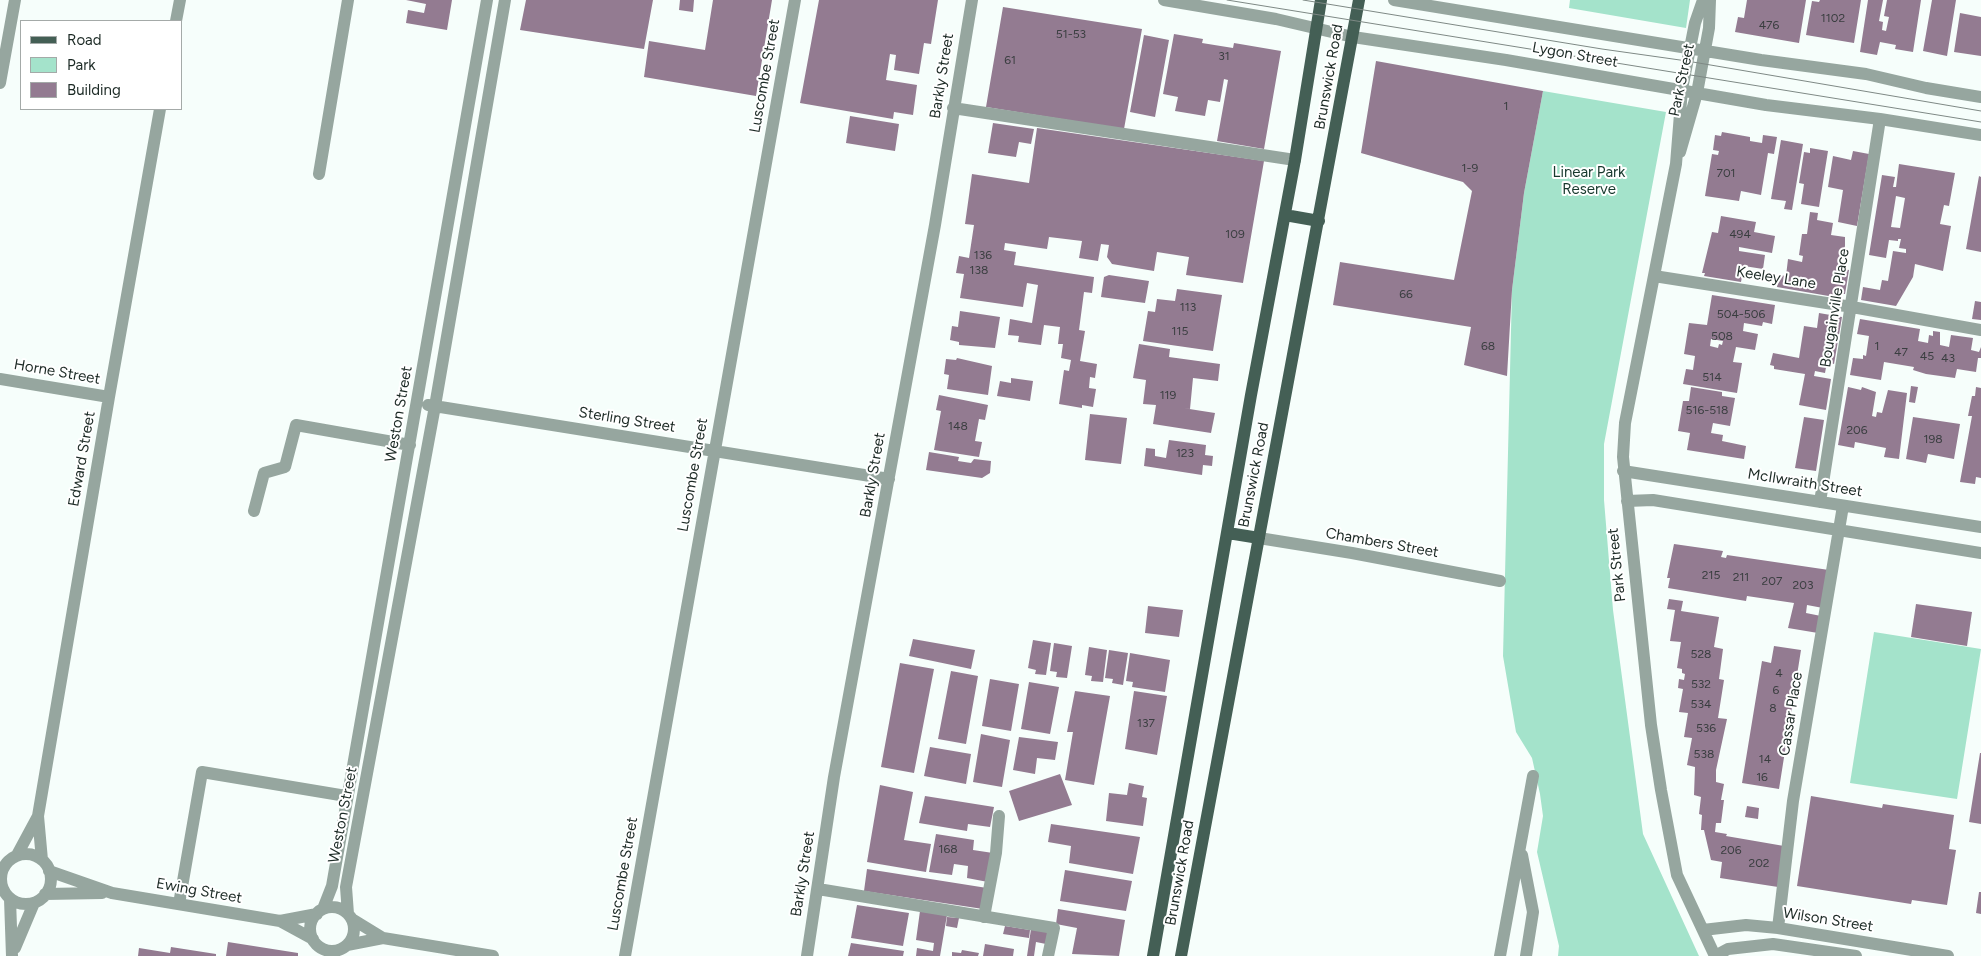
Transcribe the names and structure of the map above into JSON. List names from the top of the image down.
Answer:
{
  "streets": {
    "main road": ["Brunswick Road"],
    "street": [
      "Lygon Street",
      "Luscombe Street",
      "Barkly Street",
      "Park Street",
      "Keeley Lane",
      "Bougainville Place",
      "Horne Street",
      "Weston Street",
      "Sterling Street",
      "Edward Street",
      "McIlwraith Street",
      "Chambers Street",
      "Cassar Place",
      "Ewing Street",
      "Wilson Street"
    ]
  },
  "crossings": [
    ["Lygon Street", "Brunswick Road"],
    ["Lygon Street", "Park Street"],
    ["Lygon Street", "Bougainville Place"],
    ["Luscombe Street", "Sterling Street"],
    ["Barkly Street", "Sterling Street"],
    ["Brunswick Road", "Chambers Street"],
    ["Park Street", "Keeley Lane"],
    ["Park Street", "McIlwraith Street"],
    ["Park Street", "Wilson Street"],
    ["Keeley Lane", "Bougainville Place"],
    ["Bougainville Place", "McIlwraith Street"],
    ["Horne Street", "Edward Street"],
    ["Weston Street", "Sterling Street"],
    ["Weston Street", "Ewing Street"],
    ["Edward Street", "Ewing Street"],
    ["McIlwraith Street", "Cassar Place"],
    ["Cassar Place", "Wilson Street"]
  ],
  "parks": ["Linear Park Reserve"],
  "house_numbers": [
    "1102",
    "476",
    "51-53",
    "31",
    "61",
    "1",
    "1-9",
    "701",
    "109",
    "494",
    "136",
    "138",
    "66",
    "113",
    "504-506",
    "115",
    "508",
    "68",
    "1",
    "47",
    "45",
    "43",
    "514",
    "119",
    "516-518",
    "148",
    "206",
    "198",
    "123",
    "215",
    "211",
    "207",
    "203",
    "528",
    "4",
    "532",
    "6",
    "534",
    "8",
    "137",
    "536",
    "538",
    "14",
    "16",
    "168",
    "206",
    "202"
  ],
  "legend": ["Road", "Park", "Building"]
}
